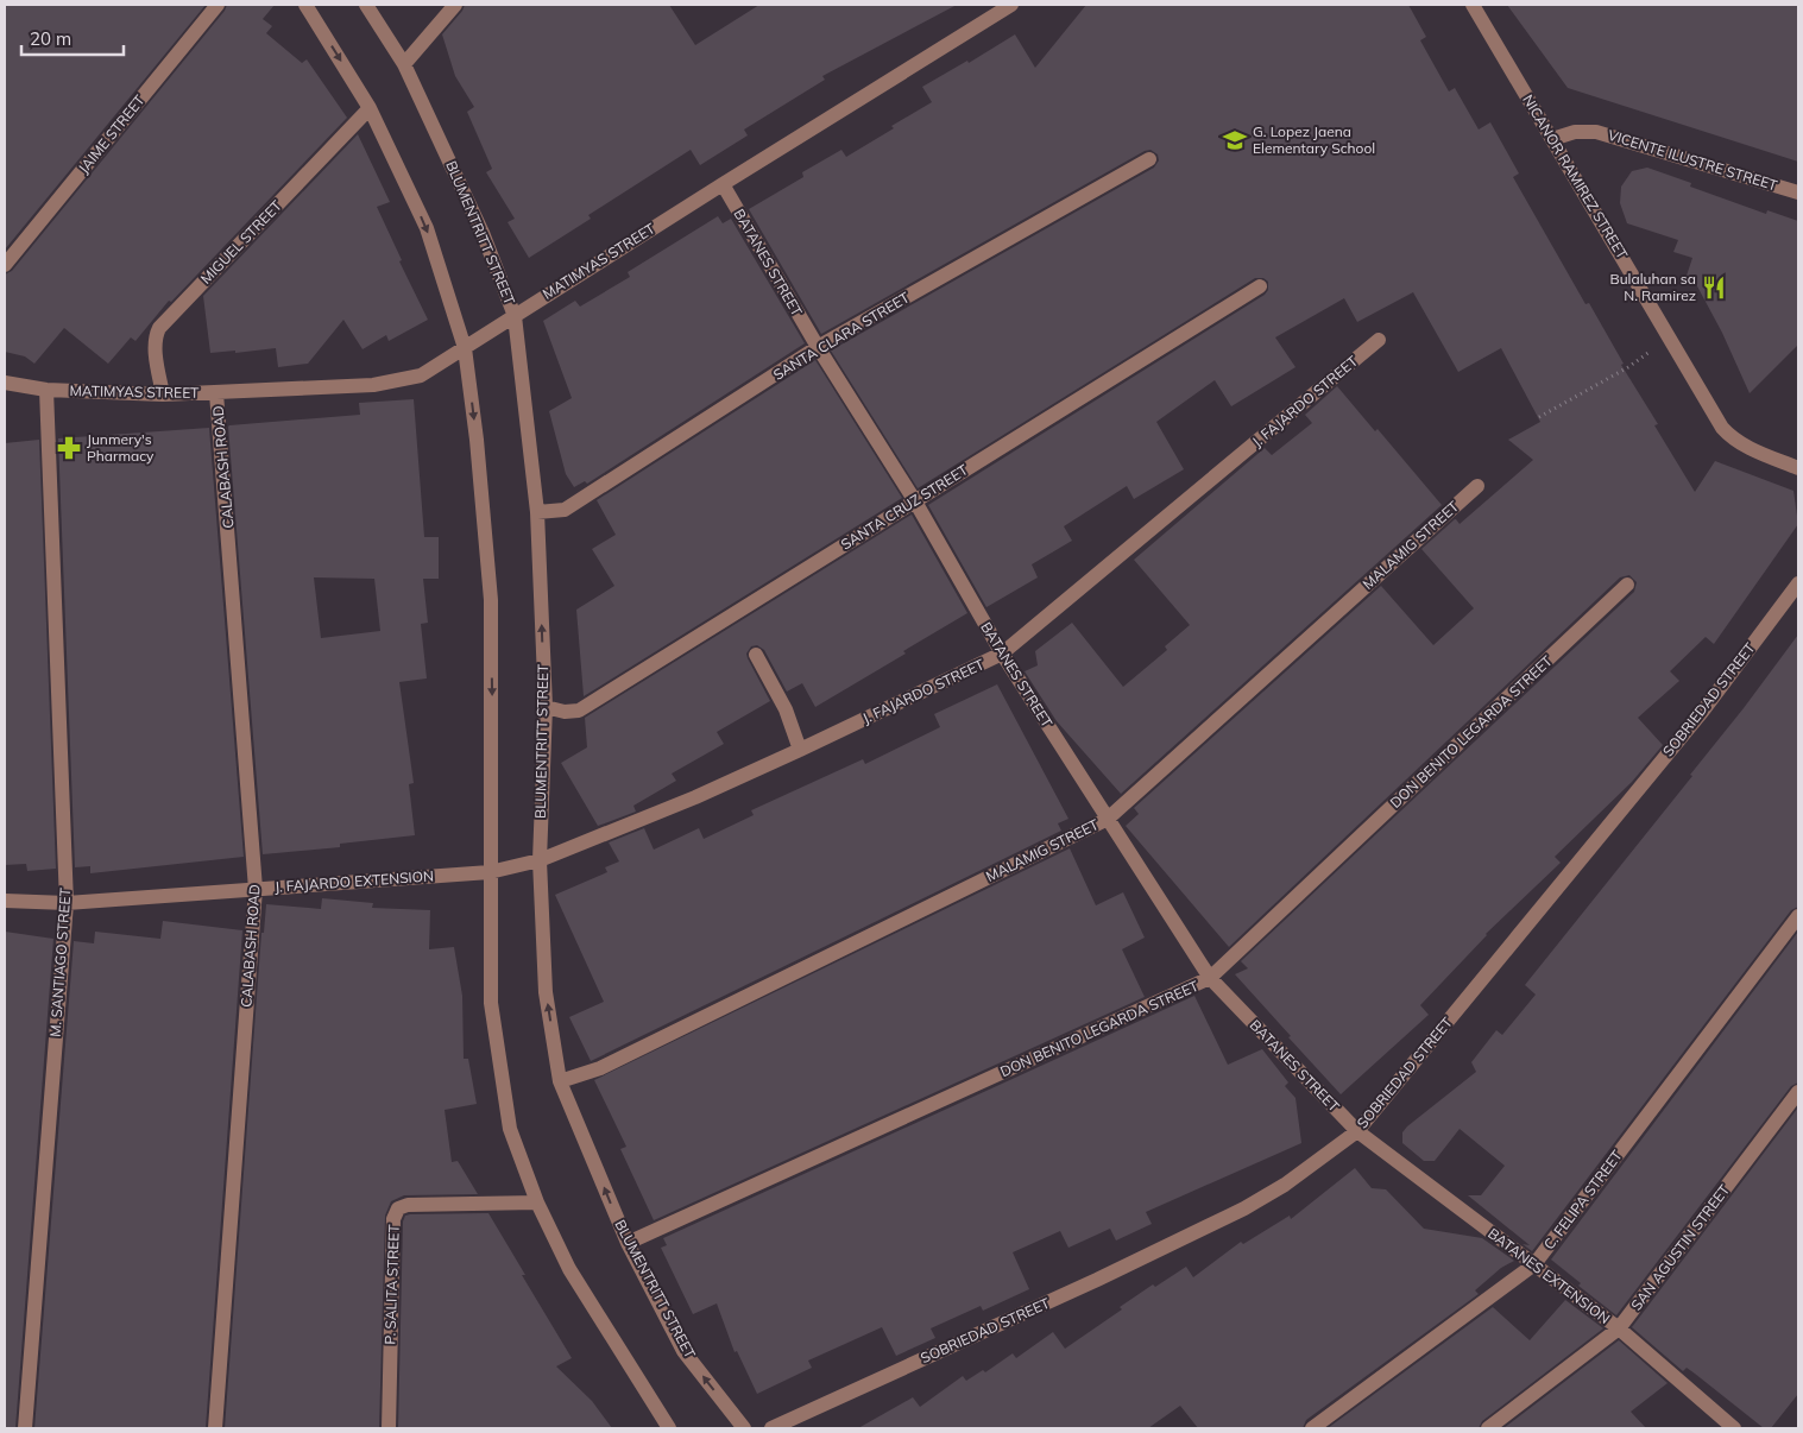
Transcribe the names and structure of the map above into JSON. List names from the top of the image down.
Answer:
{
  "streets": {
    "street": [
      "JAIME STREET",
      "VICENTE ILUSTRE STREET",
      "NICANOR RAMIREZ STREET",
      "BLUMENTRITT STREET",
      "MIGUEL STREET",
      "MATIMYAS STREET",
      "BATANES STREET",
      "SANTA CLARA STREET",
      "J. FAJARDO STREET",
      "CALABASH ROAD",
      "SANTA CRUZ STREET",
      "MALAMIG STREET",
      "SOBRIEDAD STREET",
      "DON BENITO LEGARDA STREET",
      "J. FAJARDO EXTENSION",
      "M. SANTIAGO STREET",
      "C. FELIPA STREET",
      "SAN AGUSTIN STREET",
      "BATANES EXTENSION",
      "P. SALITA STREET"
    ]
  },
  "crossings": [
    ["VICENTE ILUSTRE STREET", "NICANOR RAMIREZ STREET"],
    ["BLUMENTRITT STREET", "MATIMYAS STREET"],
    ["BLUMENTRITT STREET", "SANTA CLARA STREET"],
    ["BLUMENTRITT STREET", "J. FAJARDO STREET"],
    ["BLUMENTRITT STREET", "SANTA CRUZ STREET"],
    ["BLUMENTRITT STREET", "MALAMIG STREET"],
    ["BLUMENTRITT STREET", "DON BENITO LEGARDA STREET"],
    ["MIGUEL STREET", "MATIMYAS STREET"],
    ["MATIMYAS STREET", "BATANES STREET"],
    ["MATIMYAS STREET", "CALABASH ROAD"],
    ["MATIMYAS STREET", "M. SANTIAGO STREET"],
    ["BATANES STREET", "SANTA CLARA STREET"],
    ["BATANES STREET", "J. FAJARDO STREET"],
    ["BATANES STREET", "SANTA CRUZ STREET"],
    ["BATANES STREET", "MALAMIG STREET"],
    ["BATANES STREET", "SOBRIEDAD STREET"],
    ["BATANES STREET", "DON BENITO LEGARDA STREET"],
    ["BATANES STREET", "BATANES EXTENSION"],
    ["J. FAJARDO STREET", "J. FAJARDO EXTENSION"],
    ["CALABASH ROAD", "J. FAJARDO EXTENSION"],
    ["SOBRIEDAD STREET", "BATANES EXTENSION"],
    ["J. FAJARDO EXTENSION", "M. SANTIAGO STREET"],
    ["C. FELIPA STREET", "BATANES EXTENSION"],
    ["SAN AGUSTIN STREET", "BATANES EXTENSION"]
  ],
  "places": {
    "school or university": ["G. Lopez Jaena Elementary School"],
    "restaurant": ["Bulaluhan sa N. Ramirez"],
    "pharmacy": ["Junmery's Pharmacy"]
  },
  "scale_bar": "20 m"
}
